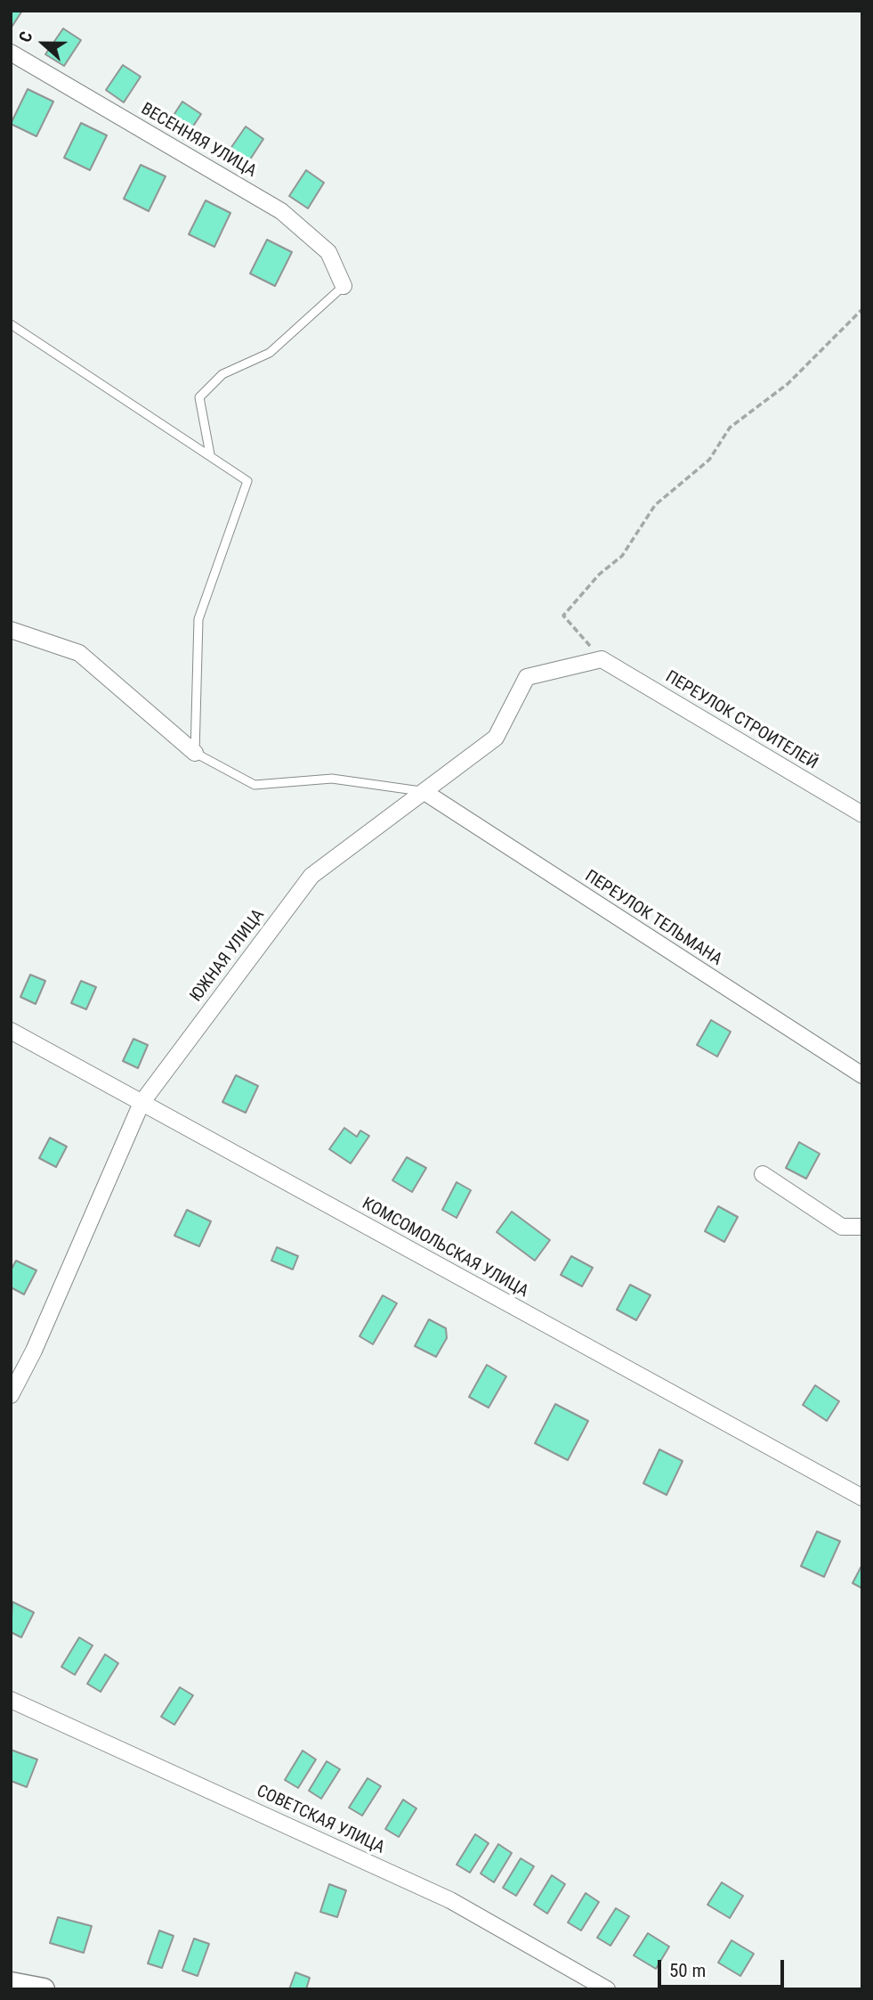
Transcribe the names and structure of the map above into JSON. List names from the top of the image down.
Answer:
{
  "streets": {
    "street": [
      "ВЕСЕННЯЯ УЛИЦА",
      "ПЕРЕУЛОК СТРОИТЕЛЕЙ",
      "ПЕРЕУЛОК ТЕЛЬМАНА",
      "ЮЖНАЯ УЛИЦА",
      "КОМСОМОЛЬСКАЯ УЛИЦА",
      "СОВЕТСКАЯ УЛИЦА"
    ]
  },
  "crossings": [
    ["ПЕРЕУЛОК СТРОИТЕЛЕЙ", "ЮЖНАЯ УЛИЦА"],
    ["ПЕРЕУЛОК ТЕЛЬМАНА", "ЮЖНАЯ УЛИЦА"],
    ["ЮЖНАЯ УЛИЦА", "КОМСОМОЛЬСКАЯ УЛИЦА"]
  ],
  "scale_bar": "50 m",
  "north": "left"
}
